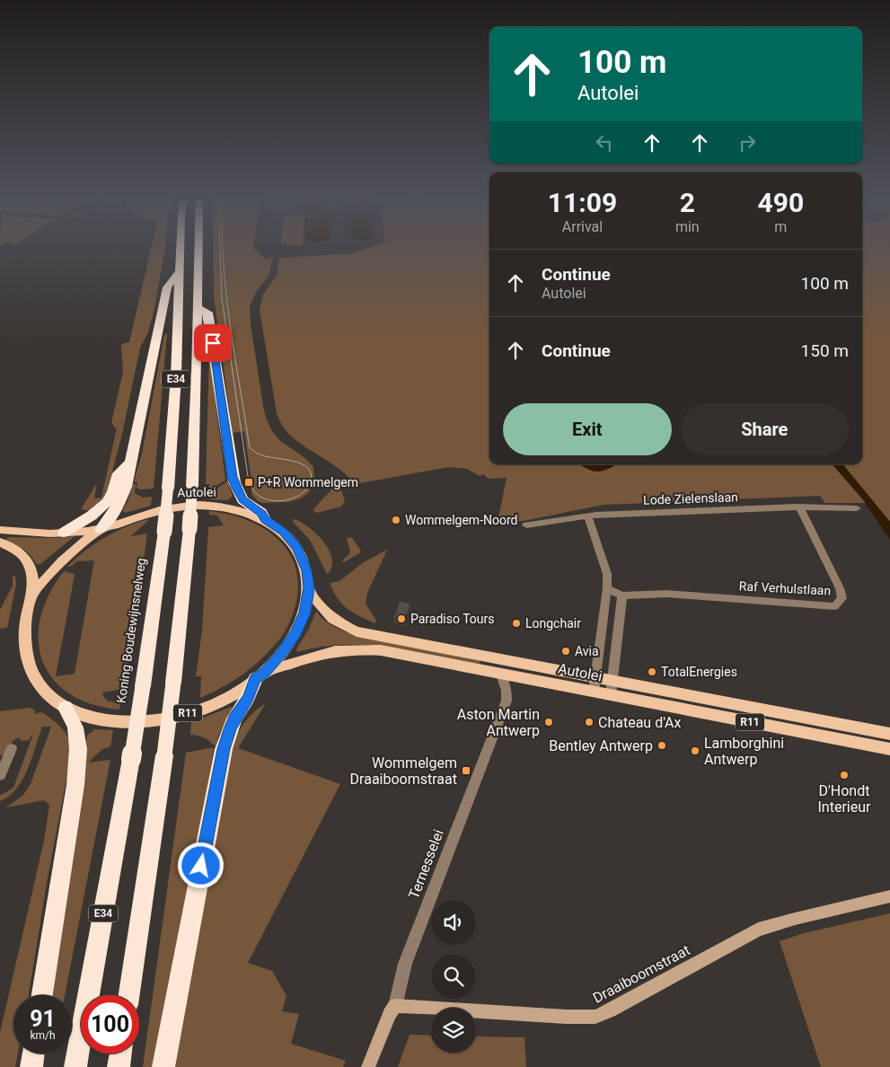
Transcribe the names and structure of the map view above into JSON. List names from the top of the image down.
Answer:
{
  "streets": {
    "highway": ["E34", "Koning Boudewijnsnelweg"],
    "main road": ["Autolei", "R11"],
    "street": [
      "Lode Zielenslaan",
      "Raf Verhulstlaan",
      "Ternesselei",
      "Draaiboomstraat"
    ]
  },
  "crossings": [
    ["Autolei", "Ternesselei"],
    ["Lode Zielenslaan", "Raf Verhulstlaan"],
    ["Ternesselei", "Draaiboomstraat"]
  ],
  "places": {
    "transit": ["P+R Wommelgem", "Wommelgem Draaiboomstraat"],
    "other": [
      "Wommelgem-Noord",
      "Paradiso Tours",
      "Longchair",
      "Avia",
      "TotalEnergies",
      "Aston Martin Antwerp",
      "Chateau d'Ax",
      "Bentley Antwerp",
      "Lamborghini Antwerp",
      "D'Hondt Interieur"
    ]
  },
  "page": {
    "turn": ["100 m", "Autolei"],
    "eta": [
      "11:09",
      "Arrival",
      "2",
      "min",
      "490",
      "m"
    ],
    "list": [
      {
        "name": "Continue",
        "note": "Autolei",
        "value": "100 m"
      },
      {
        "name": "Continue",
        "value": "150 m"
      }
    ],
    "buttons": ["Exit", "Share"],
    "speed": "91 km/h",
    "limit": "100"
  }
}
